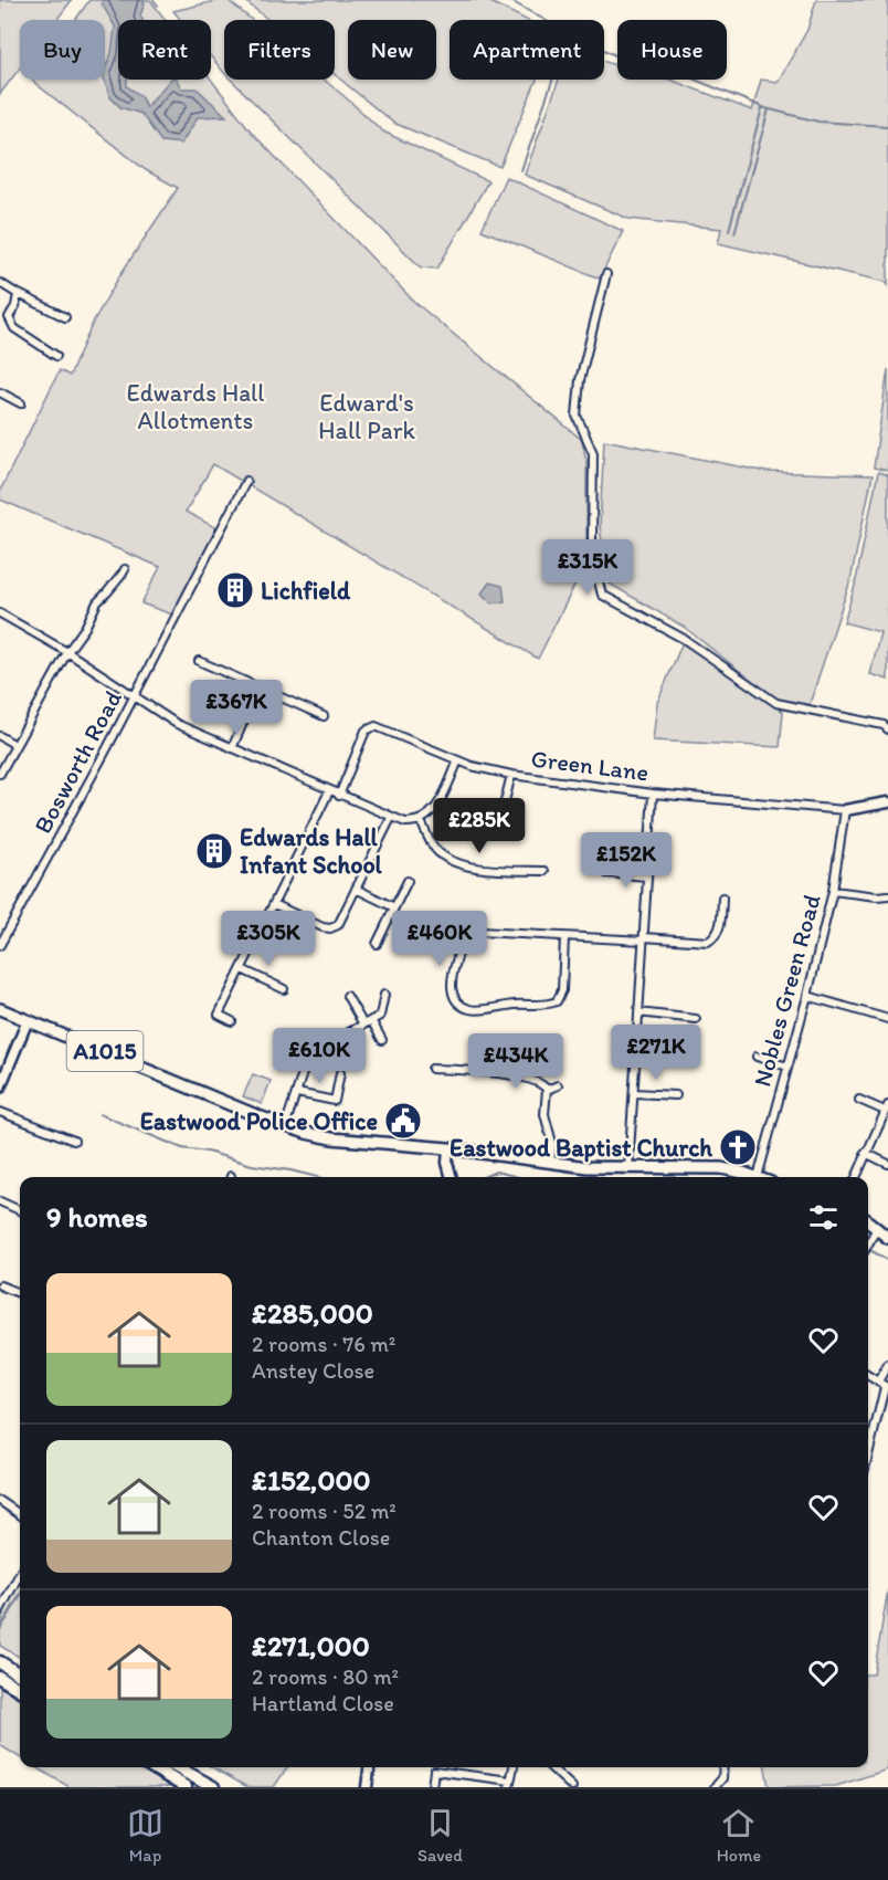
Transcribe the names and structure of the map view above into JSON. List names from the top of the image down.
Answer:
{
  "streets": {
    "main road": ["A1015"],
    "street": ["Bosworth Road", "Green Lane", "Nobles Green Road"]
  },
  "crossings": [
    ["Green Lane", "Nobles Green Road"],
    ["Nobles Green Road", "A1015"]
  ],
  "parks": ["Edwards Hall Allotments", "Edward's Hall Park"],
  "places": {
    "building": ["Lichfield", "Edwards Hall Infant School"],
    "public building": ["Eastwood Police Office"],
    "church": ["Eastwood Baptist Church"]
  },
  "page": {
    "chip": [
      "Buy",
      "Rent",
      "Filters",
      "New",
      "Apartment",
      "House"
    ],
    "price": [
      "£315K",
      "£367K",
      "£285K",
      "£152K",
      "£305K",
      "£460K",
      "£271K",
      "£610K",
      "£434K"
    ],
    "heading": "9 homes",
    "list": [
      {
        "name": "£285,000",
        "note": "2 rooms · 76 m² · Anstey Close"
      },
      {
        "name": "£152,000",
        "note": "2 rooms · 52 m² · Chanton Close"
      },
      {
        "name": "£271,000",
        "note": "2 rooms · 80 m² · Hartland Close"
      }
    ],
    "tabs": ["Map", "Saved", "Home"]
  }
}
